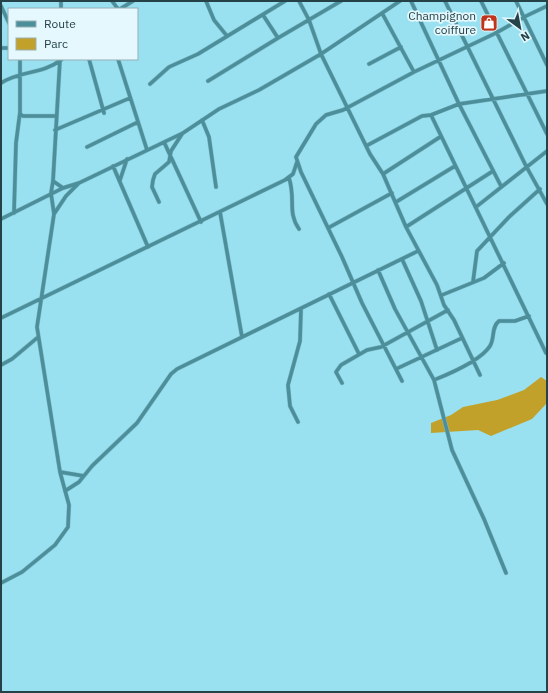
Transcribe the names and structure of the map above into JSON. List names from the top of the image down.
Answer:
{
  "places": {
    "shop": ["Champignon coiffure"]
  },
  "legend": ["Route", "Parc"],
  "north": "bottom right"
}
